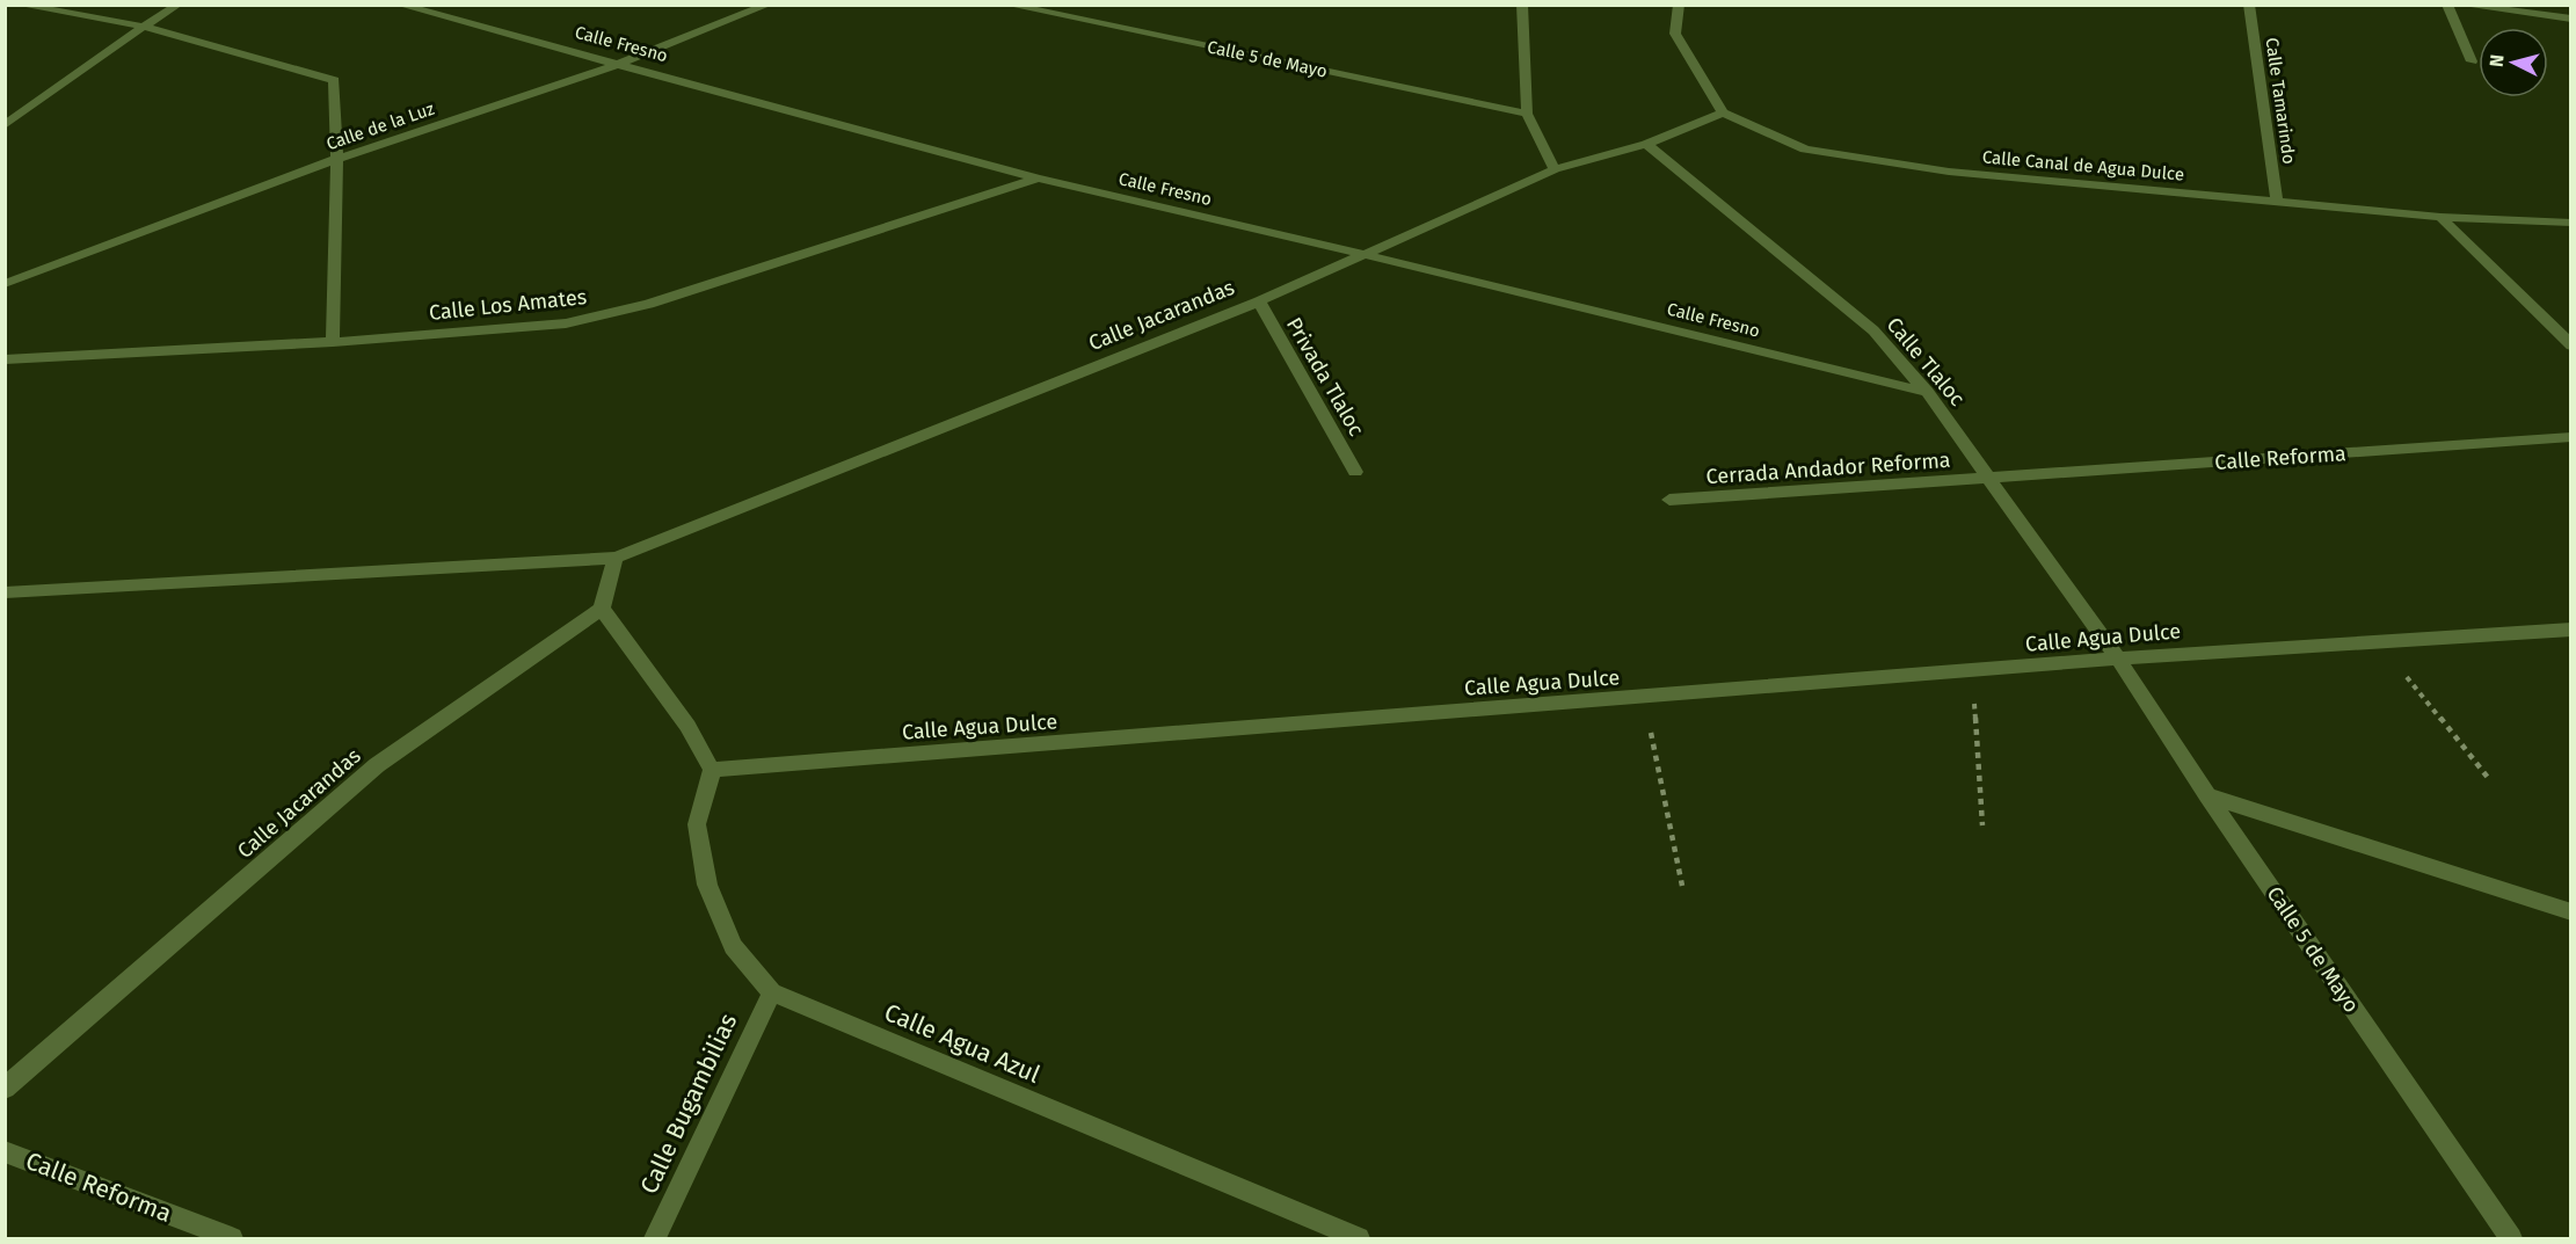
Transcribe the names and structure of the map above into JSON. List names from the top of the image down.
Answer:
{
  "streets": {
    "street": [
      "Calle Fresno",
      "Calle 5 de Mayo",
      "Calle Tamarindo",
      "Calle de la Luz",
      "Calle Canal de Agua Dulce",
      "Calle Los Amates",
      "Calle Jacarandas",
      "Calle Tlaloc",
      "Privada Tlaloc",
      "Calle Reforma",
      "Cerrada Andador Reforma",
      "Calle Agua Dulce",
      "Calle Agua Azul",
      "Calle Bugambilias"
    ]
  },
  "crossings": [
    ["Calle Fresno", "Calle de la Luz"],
    ["Calle Fresno", "Calle Los Amates"],
    ["Calle Fresno", "Calle Jacarandas"],
    ["Calle Fresno", "Calle Tlaloc"],
    ["Calle 5 de Mayo", "Calle Tlaloc"],
    ["Calle 5 de Mayo", "Calle Agua Dulce"],
    ["Calle Tamarindo", "Calle Canal de Agua Dulce"],
    ["Calle Canal de Agua Dulce", "Calle Jacarandas"],
    ["Calle Jacarandas", "Calle Tlaloc"],
    ["Calle Jacarandas", "Privada Tlaloc"],
    ["Calle Tlaloc", "Calle Reforma"],
    ["Calle Tlaloc", "Cerrada Andador Reforma"],
    ["Calle Tlaloc", "Calle Agua Dulce"],
    ["Calle Reforma", "Cerrada Andador Reforma"],
    ["Calle Agua Dulce", "Calle Agua Azul"],
    ["Calle Agua Azul", "Calle Bugambilias"]
  ],
  "north": "left"
}
